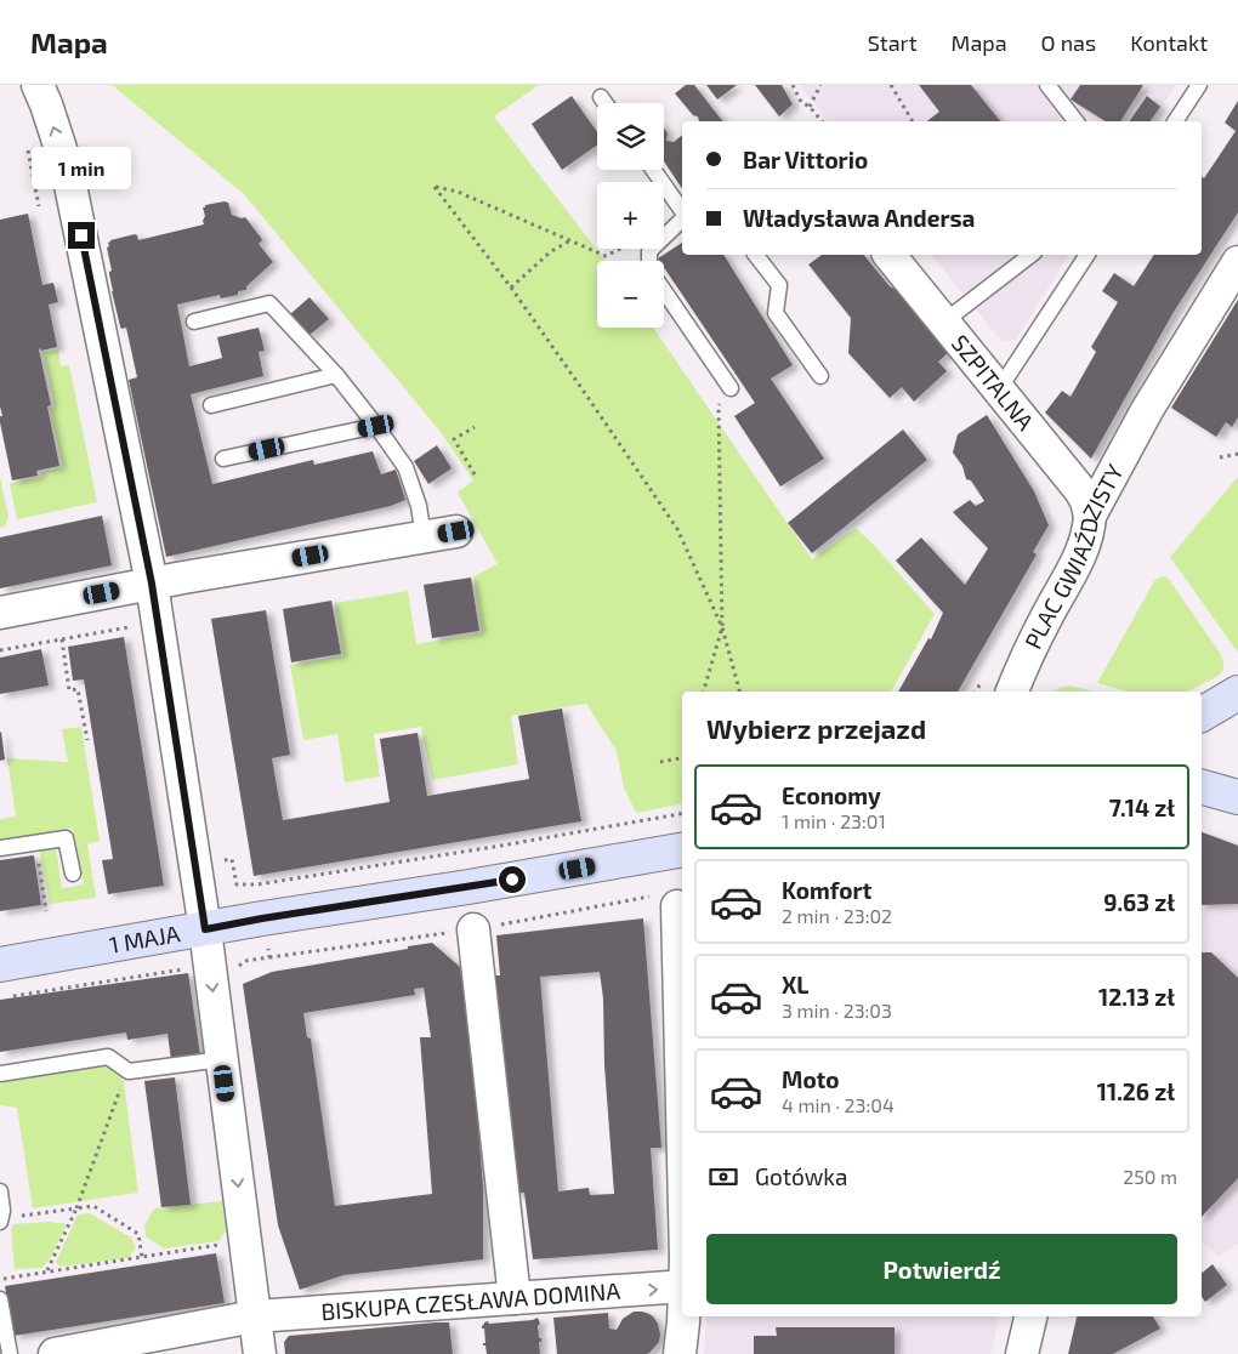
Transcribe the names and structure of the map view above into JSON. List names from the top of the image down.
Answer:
{
  "streets": {
    "street": [
      "SZPITALNA",
      "PLAC GWIAŹDZISTY",
      "1 MAJA",
      "BISKUPA CZESŁAWA DOMINA"
    ]
  },
  "crossings": [
    ["SZPITALNA", "PLAC GWIAŹDZISTY"]
  ],
  "page": {
    "header": "Mapa",
    "nav": [
      "Start",
      "Mapa",
      "O nas",
      "Kontakt"
    ],
    "map_buttons": ["+", "−"],
    "banner": ["Bar Vittorio", "Władysława Andersa"],
    "bubble": "1 min",
    "heading": "Wybierz przejazd",
    "list": [
      {
        "name": "Economy",
        "note": "1 min · 23:01",
        "value": "7.14 zł"
      },
      {
        "name": "Komfort",
        "note": "2 min · 23:02",
        "value": "9.63 zł"
      },
      {
        "name": "XL",
        "note": "3 min · 23:03",
        "value": "12.13 zł"
      },
      {
        "name": "Moto",
        "note": "4 min · 23:04",
        "value": "11.26 zł"
      }
    ],
    "pay": ["Gotówka", "250 m"],
    "buttons": "Potwierdź"
  }
}
